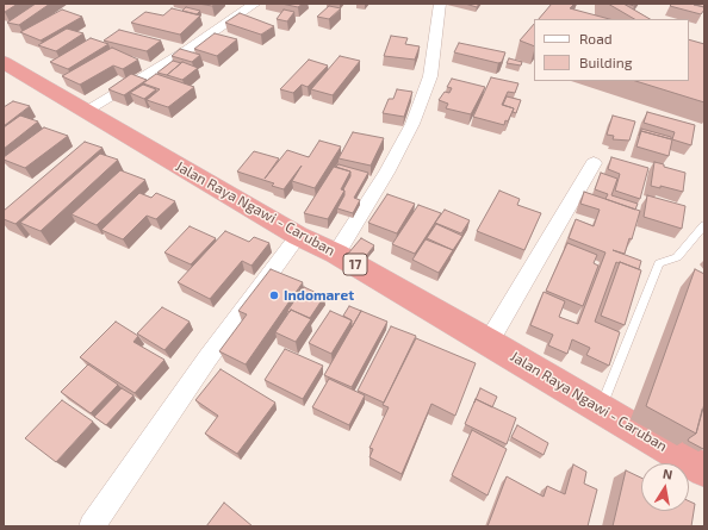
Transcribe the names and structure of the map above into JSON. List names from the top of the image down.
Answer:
{
  "streets": {
    "highway": ["Jalan Raya Ngawi - Caruban", "17"]
  },
  "places": ["Indomaret"],
  "legend": ["Road", "Building"],
  "north": "top"
}
